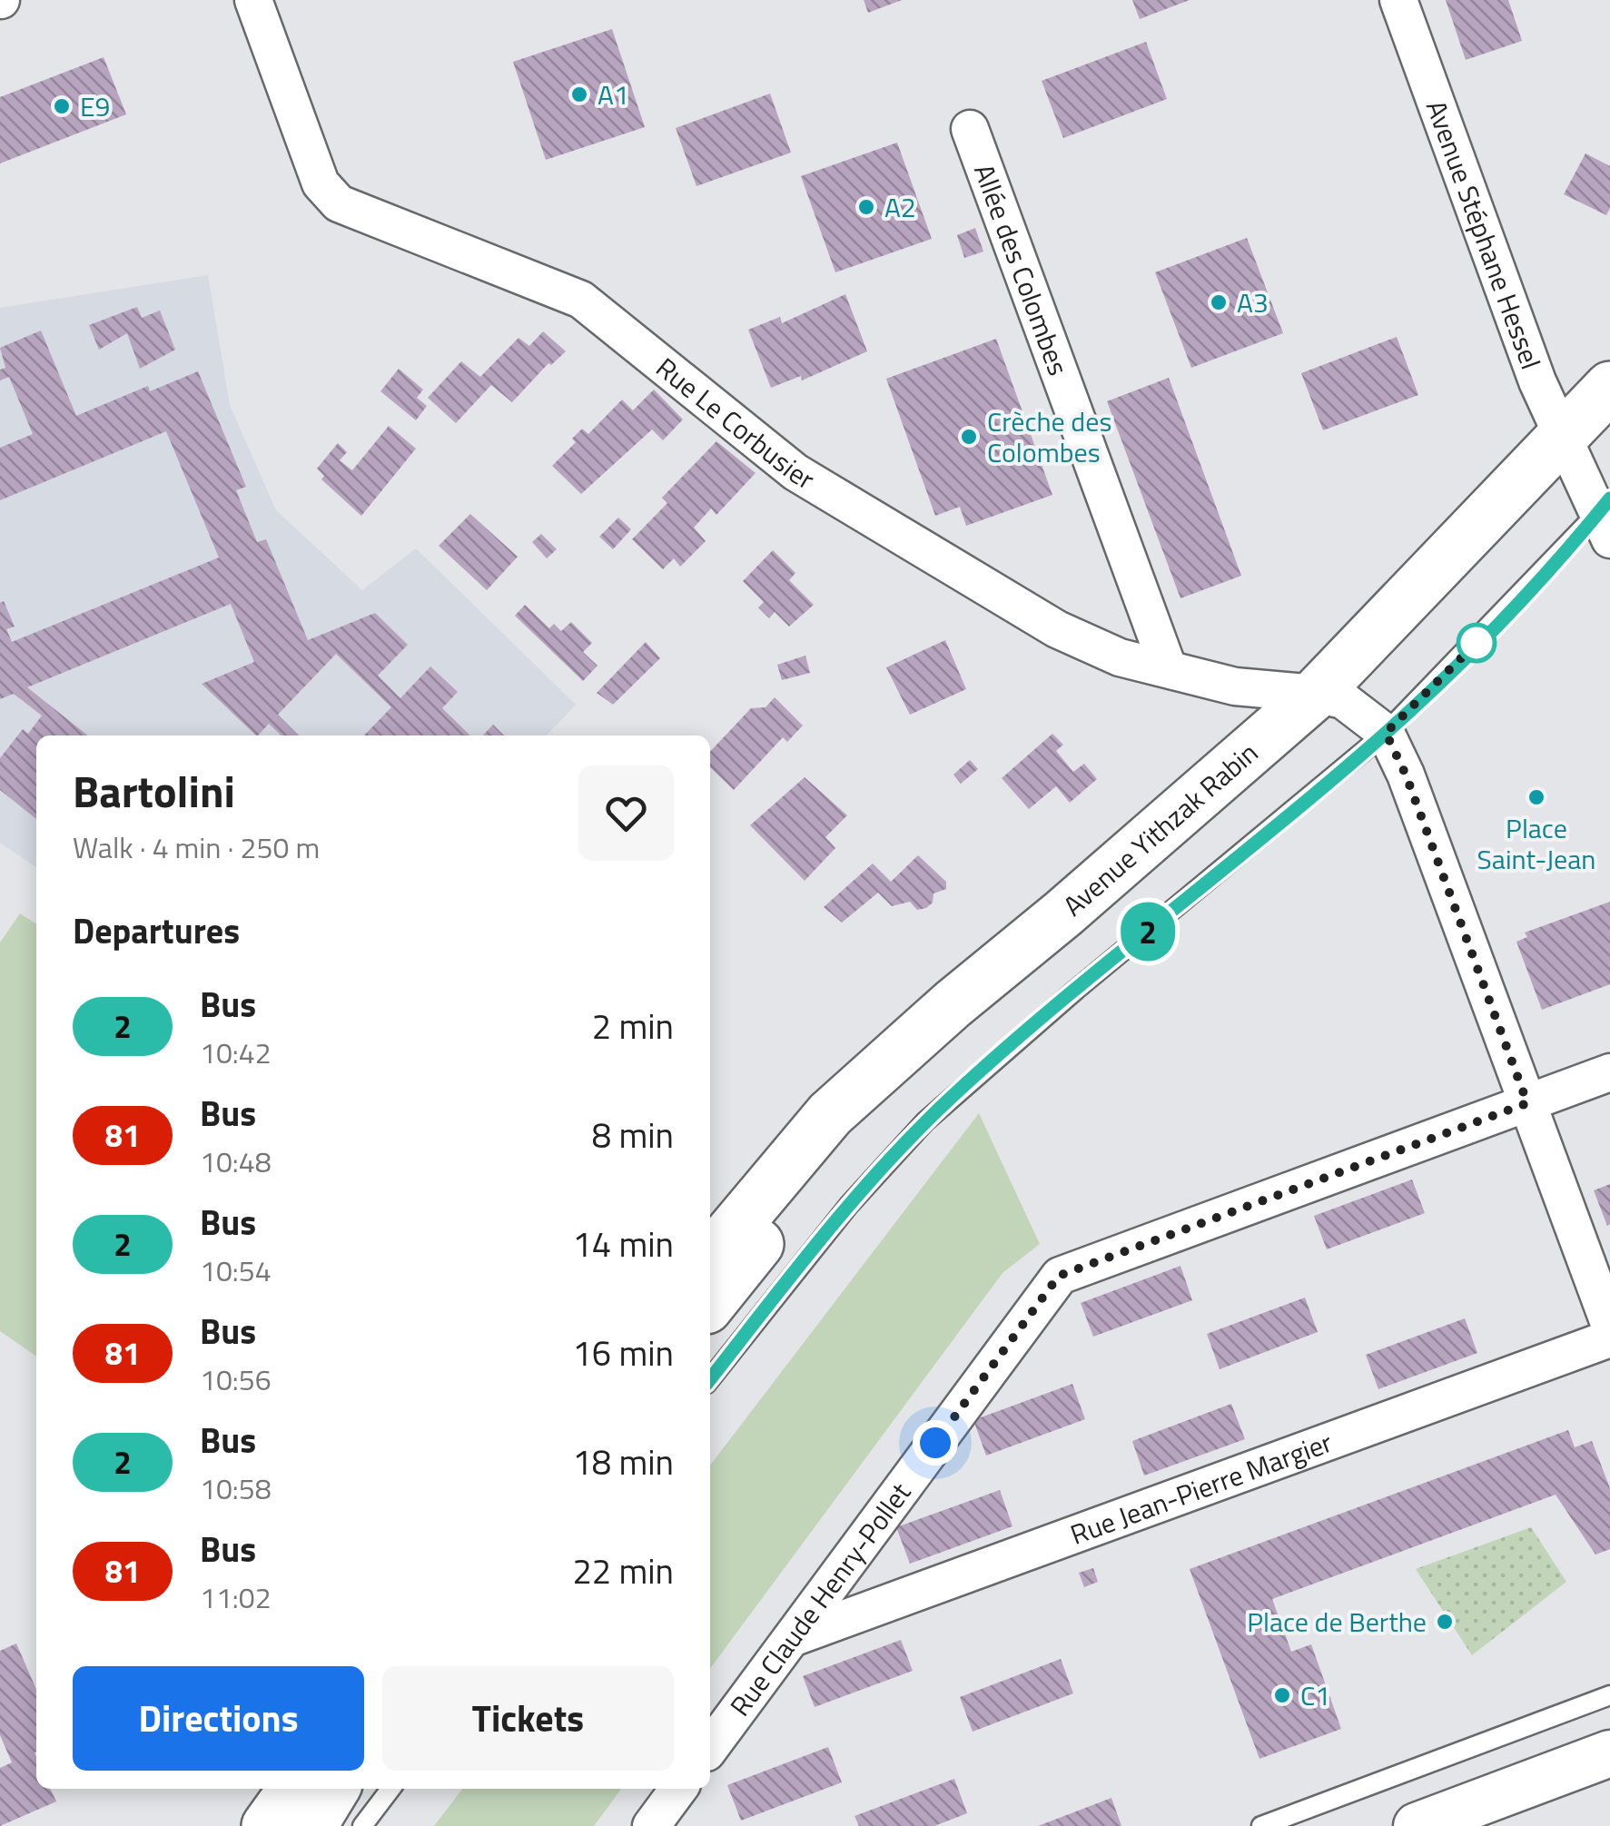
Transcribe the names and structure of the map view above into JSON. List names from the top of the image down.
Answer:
{
  "streets": {
    "main road": ["Avenue Yithzak Rabin"],
    "street": [
      "Avenue Stéphane Hessel",
      "Allée des Colombes",
      "Rue Le Corbusier",
      "Rue Jean-Pierre Margier",
      "Rue Claude Henry-Pollet"
    ]
  },
  "crossings": [
    ["Avenue Stéphane Hessel", "Avenue Yithzak Rabin"],
    ["Allée des Colombes", "Rue Le Corbusier"],
    ["Rue Le Corbusier", "Avenue Yithzak Rabin"],
    ["Rue Jean-Pierre Margier", "Rue Claude Henry-Pollet"]
  ],
  "places": [
    "A1",
    "E9",
    "A2",
    "A3",
    "Crèche des Colombes",
    "Place Saint-Jean",
    "Place de Berthe",
    "C1"
  ],
  "lines": ["bus line 2"],
  "page": {
    "on_map": "2",
    "heading": [
      ["Bartolini", "Walk · 4 min · 250 m"],
      "Departures"
    ],
    "list": [
      {
        "mark": "2",
        "name": "Bus",
        "note": "10:42",
        "value": "2 min"
      },
      {
        "mark": "81",
        "name": "Bus",
        "note": "10:48",
        "value": "8 min"
      },
      {
        "mark": "2",
        "name": "Bus",
        "note": "10:54",
        "value": "14 min"
      },
      {
        "mark": "81",
        "name": "Bus",
        "note": "10:56",
        "value": "16 min"
      },
      {
        "mark": "2",
        "name": "Bus",
        "note": "10:58",
        "value": "18 min"
      },
      {
        "mark": "81",
        "name": "Bus",
        "note": "11:02",
        "value": "22 min"
      }
    ],
    "buttons": ["Directions", "Tickets"]
  }
}
